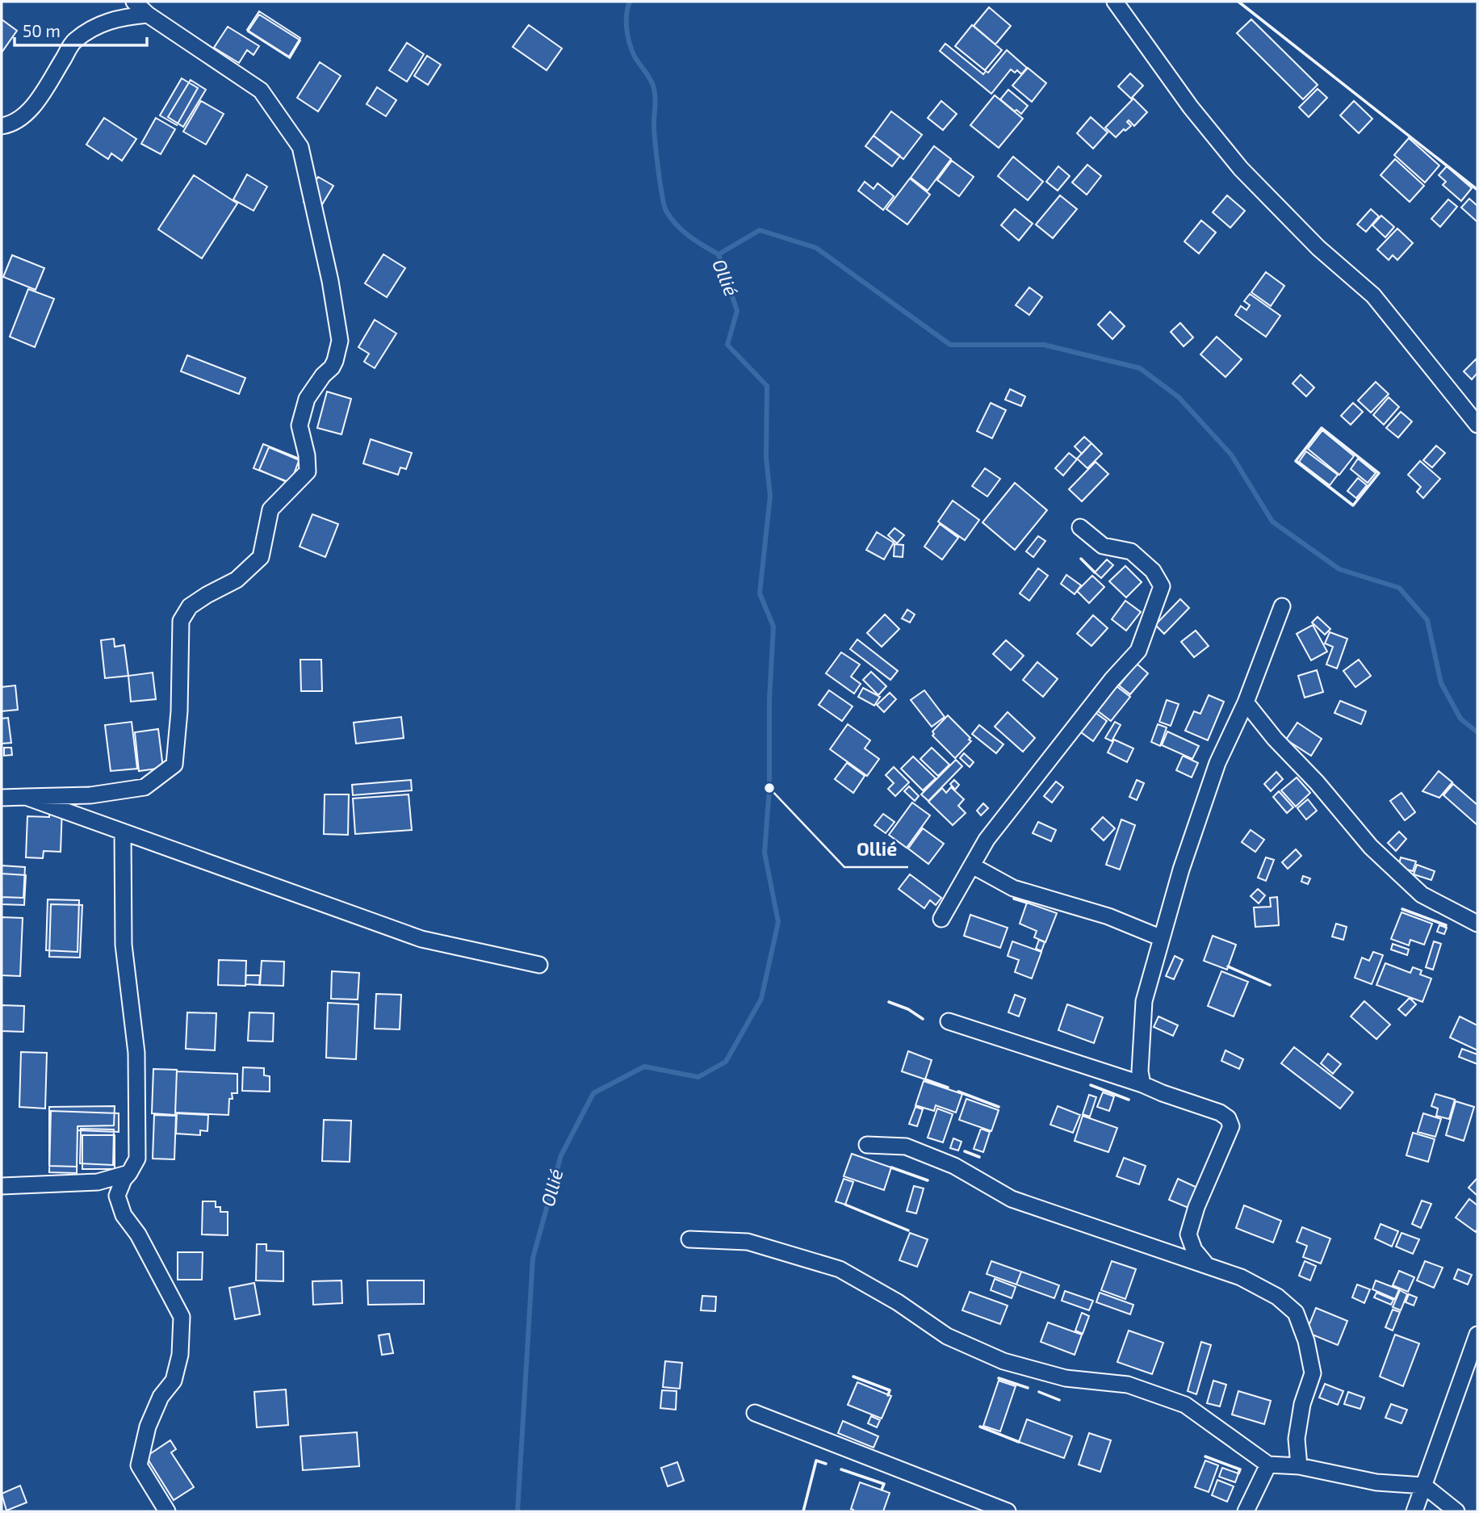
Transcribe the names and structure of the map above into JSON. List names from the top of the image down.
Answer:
{
  "water": ["Ollié"],
  "places": ["Ollié"],
  "scale_bar": "50 m"
}
